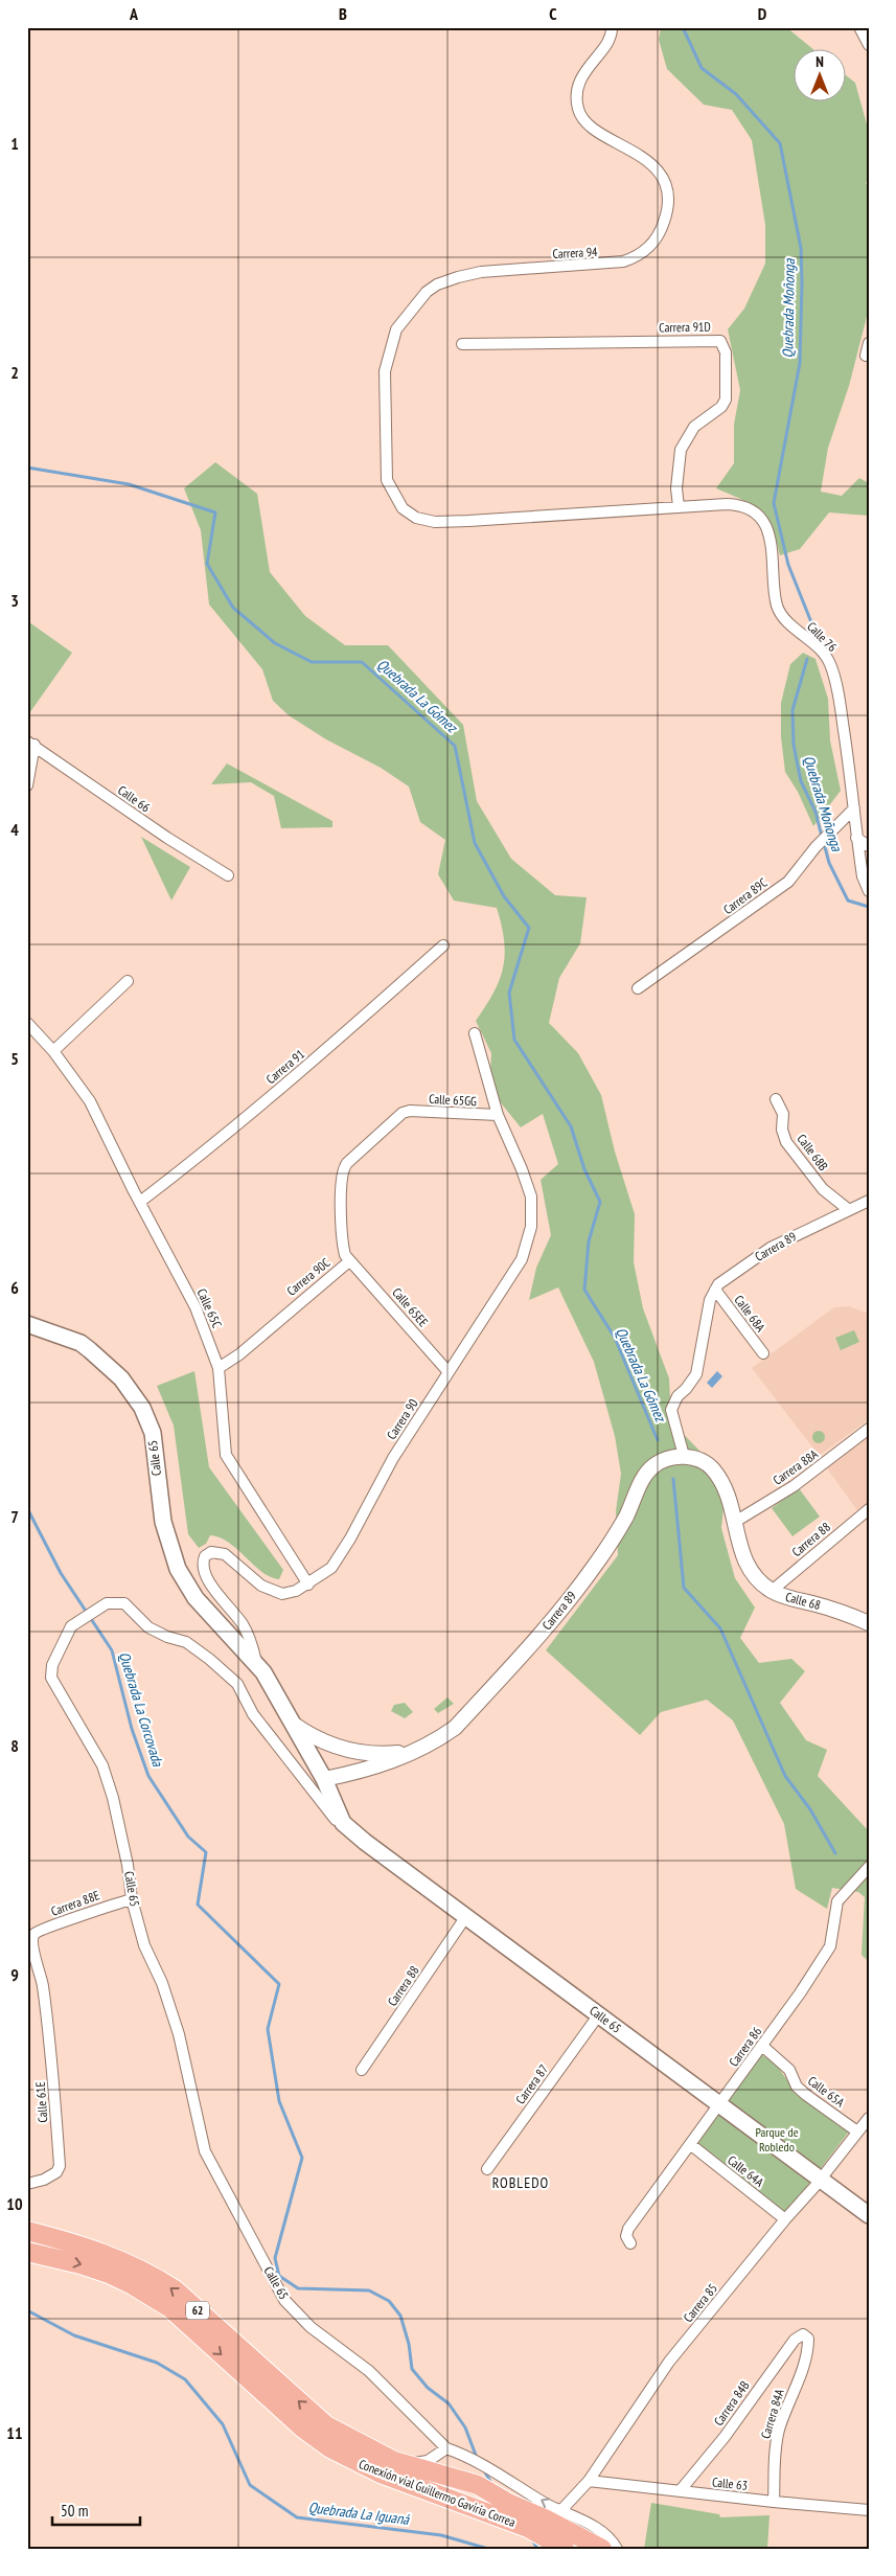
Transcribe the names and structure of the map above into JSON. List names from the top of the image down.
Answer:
{
  "streets": {
    "highway": ["62", "Conexión vial Guillermo Gaviria Correa"],
    "main road": ["Calle 65"],
    "street": [
      "Carrera 94",
      "Carrera 91D",
      "Calle 76",
      "Calle 66",
      "Carrera 89C",
      "Carrera 91",
      "Calle 65GG",
      "Calle 68B",
      "Carrera 89",
      "Carrera 90C",
      "Calle 65EE",
      "Calle 65C",
      "Calle 68A",
      "Carrera 90",
      "Carrera 88A",
      "Carrera 88",
      "Calle 68",
      "Carrera 88E",
      "Carrera 86",
      "Carrera 87",
      "Calle 65A",
      "Calle 61E",
      "Calle 64A",
      "Carrera 85",
      "Carrera 84B",
      "Carrera 84A",
      "Calle 63"
    ]
  },
  "crossings": [
    ["Carrera 94", "Carrera 91D"],
    ["Carrera 94", "Calle 76"],
    ["Carrera 91D", "Calle 76"],
    ["Calle 76", "Carrera 89C"],
    ["Carrera 91", "Calle 65C"],
    ["Calle 65GG", "Carrera 90C"],
    ["Calle 65GG", "Carrera 90"],
    ["Calle 68B", "Carrera 89"],
    ["Carrera 89", "Calle 68A"],
    ["Carrera 89", "Calle 65"],
    ["Carrera 89", "Calle 68"],
    ["Carrera 90C", "Calle 65EE"],
    ["Carrera 90C", "Calle 65C"],
    ["Calle 65EE", "Carrera 90"],
    ["Calle 65C", "Carrera 90"],
    ["Carrera 90", "Calle 65"],
    ["Calle 65", "Carrera 88"],
    ["Calle 65", "Carrera 88E"],
    ["Calle 65", "Carrera 86"],
    ["Calle 65", "Carrera 87"],
    ["Calle 65", "Carrera 85"],
    ["Carrera 88A", "Calle 68"],
    ["Carrera 88", "Calle 68"],
    ["Carrera 88E", "Calle 61E"],
    ["Carrera 86", "Calle 65A"],
    ["Carrera 86", "Calle 64A"],
    ["Calle 65A", "Carrera 85"],
    ["Calle 64A", "Carrera 85"],
    ["Carrera 85", "Calle 63"],
    ["Carrera 84B", "Carrera 84A"],
    ["Carrera 84B", "Calle 63"],
    ["Carrera 84A", "Calle 63"]
  ],
  "districts": ["ROBLEDO"],
  "water": [
    "Quebrada Moñonga",
    "Quebrada La Gómez",
    "Quebrada La Corcovada",
    "Quebrada La Iguaná"
  ],
  "parks": ["Parque de Robledo"],
  "scale_bar": "50 m",
  "north": "top",
  "grid": {
    "columns": [
      "A",
      "B",
      "C",
      "D"
    ],
    "rows": [
      "1",
      "2",
      "3",
      "4",
      "5",
      "6",
      "7",
      "8",
      "9",
      "10",
      "11"
    ]
  }
}
